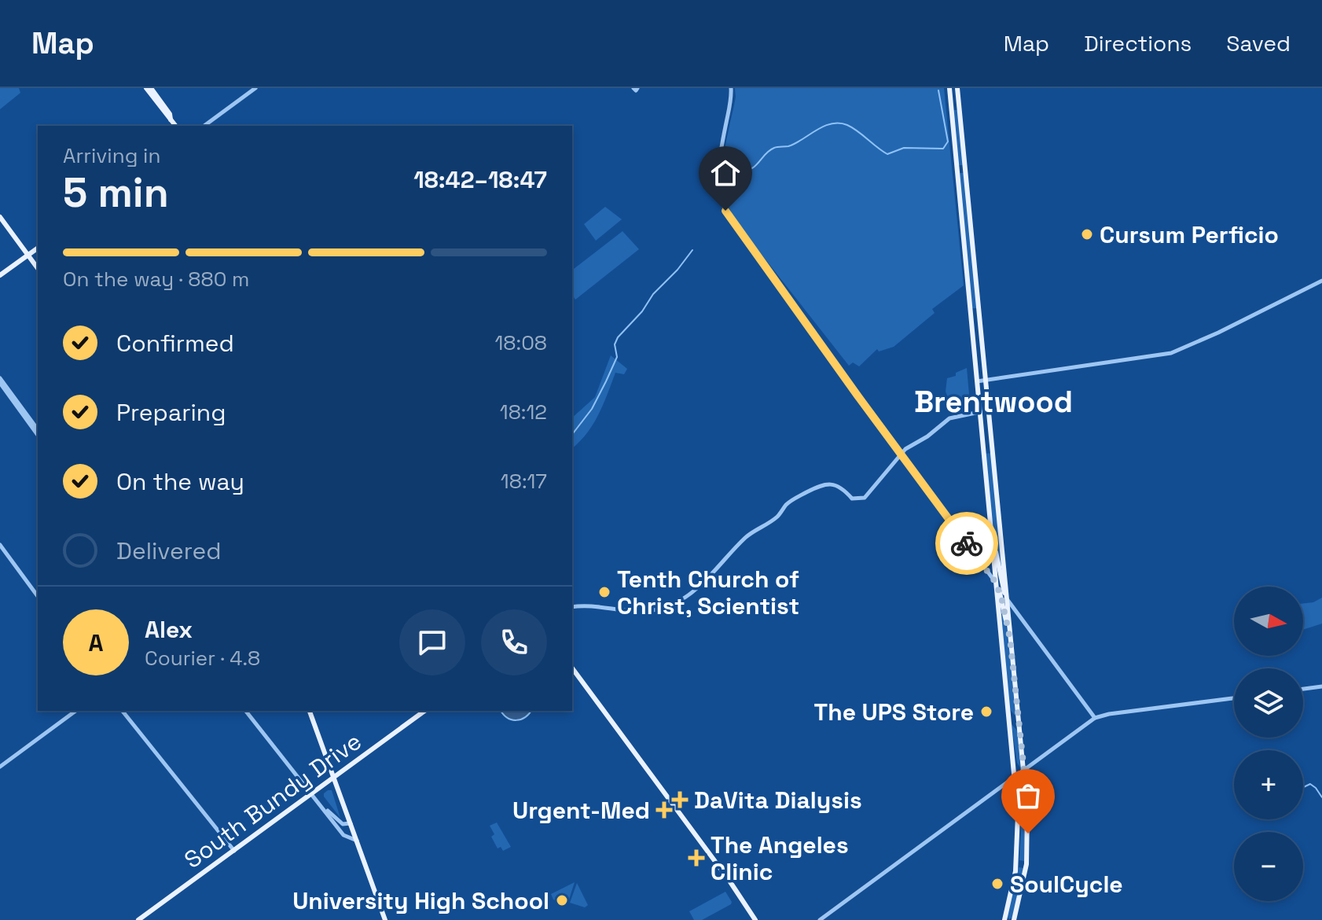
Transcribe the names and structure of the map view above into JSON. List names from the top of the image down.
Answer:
{
  "streets": {
    "main road": ["South Bundy Drive"]
  },
  "districts": ["Brentwood"],
  "places": {
    "other": [
      "Cursum Perficio",
      "Tenth Church of Christ, Scientist",
      "The UPS Store",
      "SoulCycle",
      "University High School"
    ],
    "health": ["DaVita Dialysis", "Urgent-Med", "The Angeles Clinic"]
  },
  "north": "right",
  "page": {
    "header": "Map",
    "nav": ["Map", "Directions", "Saved"],
    "heading": ["5 min", "Arriving in", "18:42–18:47"],
    "panel": ["Alex", "Courier · 4.8"],
    "bar": "On the way · 880 m",
    "list": [
      ["Confirmed", "18:08"],
      ["Preparing", "18:12"],
      ["On the way", "18:17"],
      "Delivered"
    ],
    "map_buttons": ["+", "−"],
    "round": "A"
  }
}
